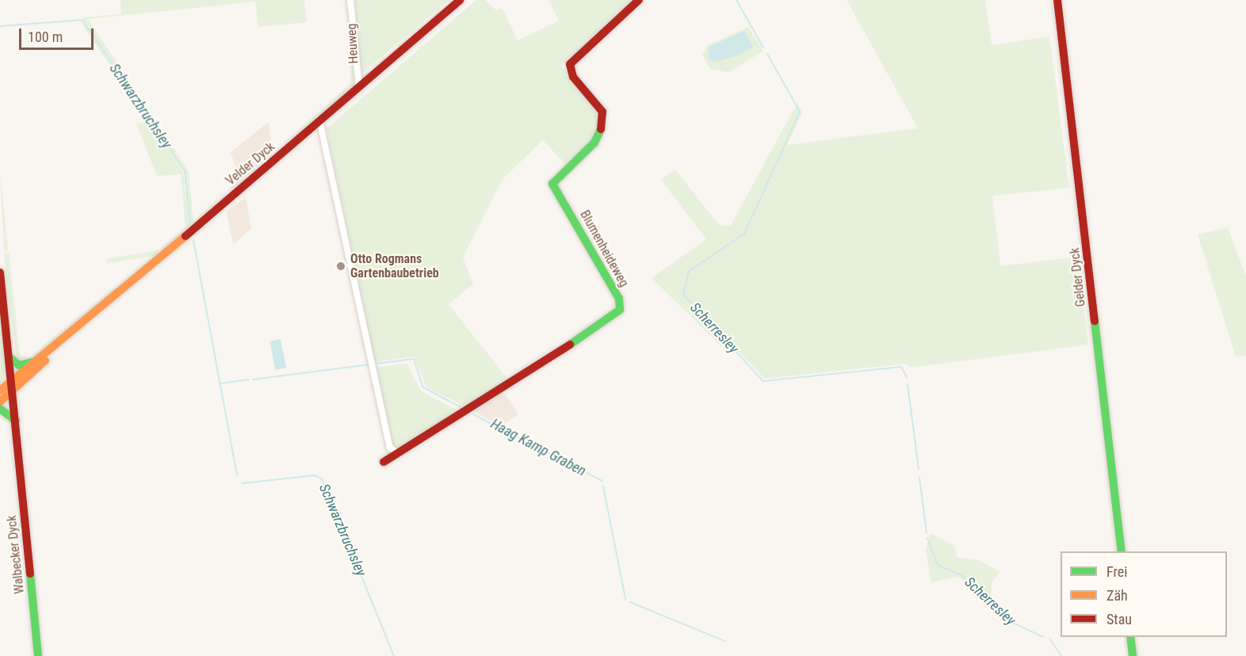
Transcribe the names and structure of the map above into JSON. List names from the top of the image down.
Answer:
{
  "streets": {
    "main road": [
      "Velder Dyck",
      "Blumenheideweg",
      "Gelder Dyck",
      "Walbecker Dyck"
    ],
    "street": ["Heuweg"]
  },
  "crossings": [
    ["Heuweg", "Velder Dyck"],
    ["Velder Dyck", "Walbecker Dyck"]
  ],
  "water": ["Schwarzbruchsley", "Scherresley", "Haag Kamp Graben"],
  "places": ["Otto Rogmans Gartenbaubetrieb"],
  "legend": ["Frei", "Zäh", "Stau"],
  "scale_bar": "100 m"
}
